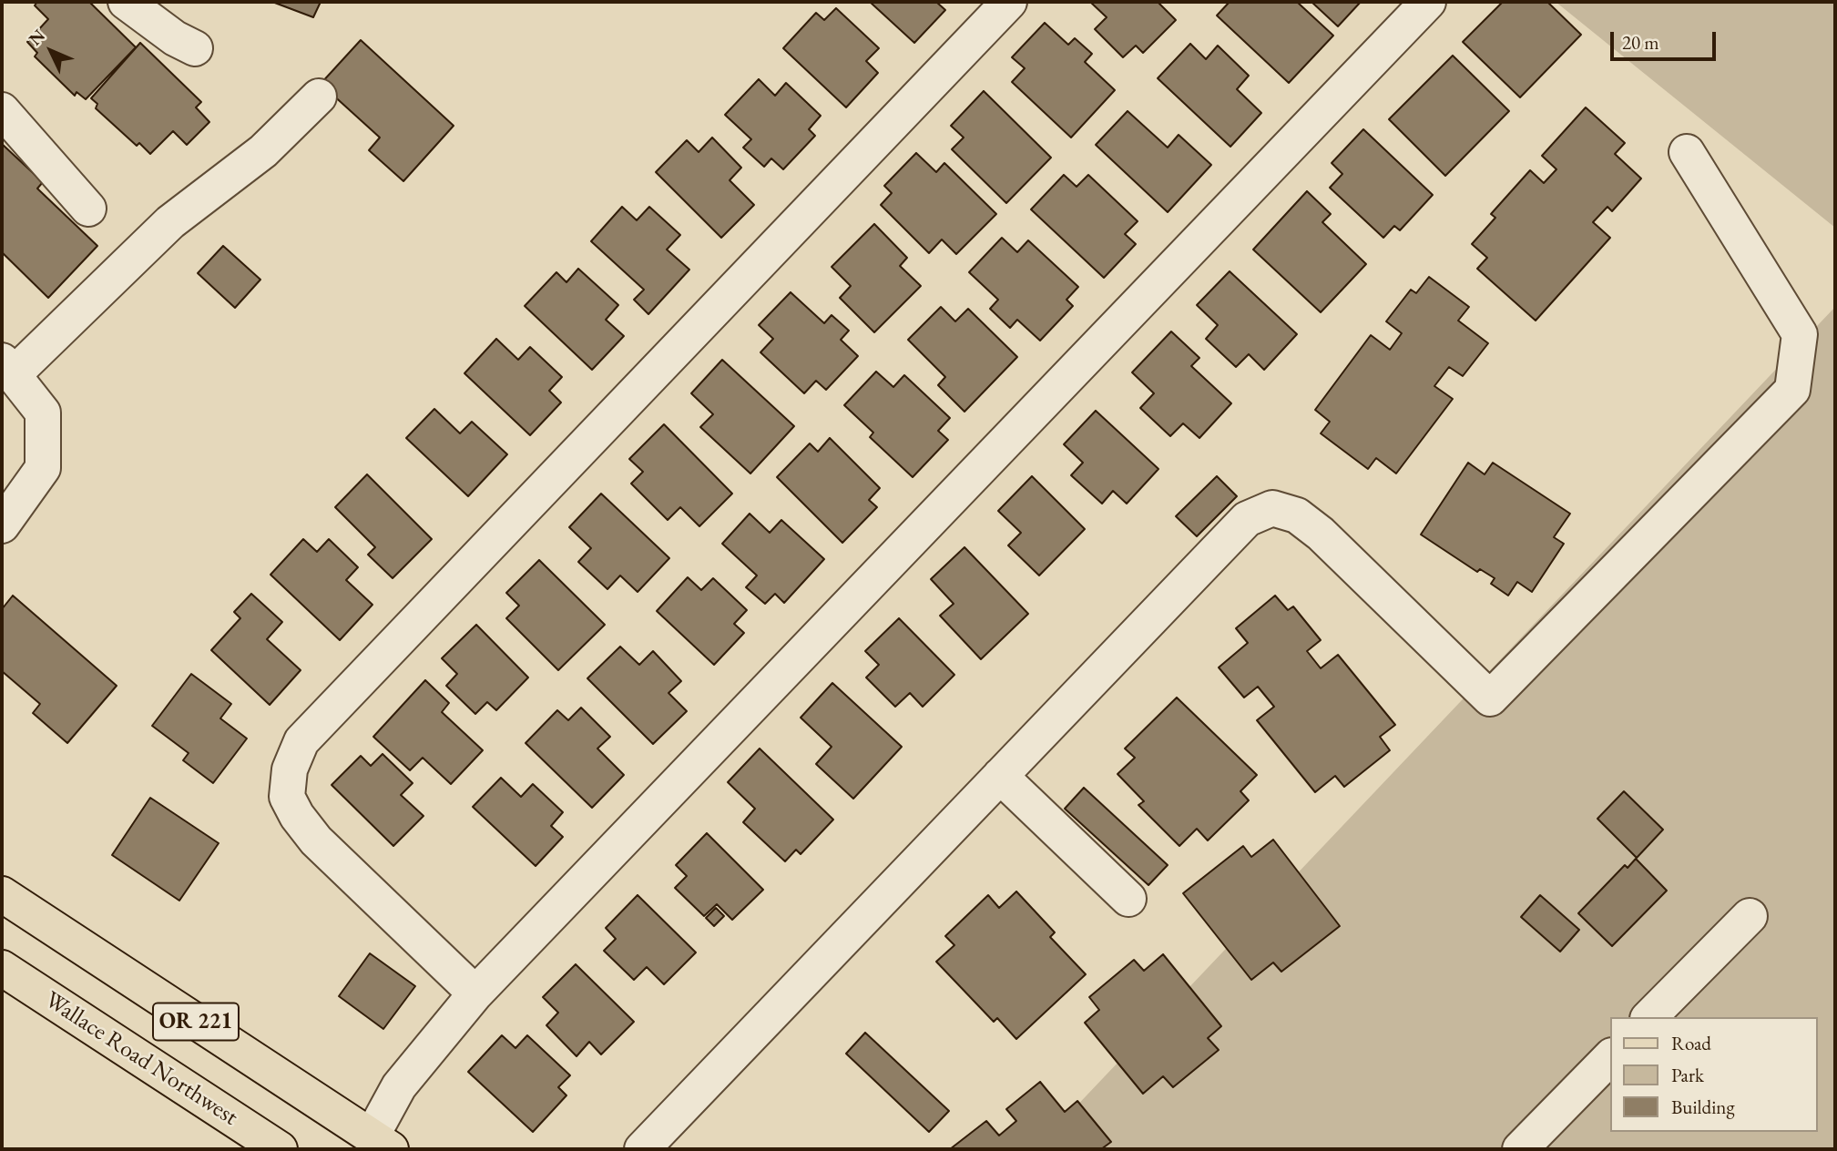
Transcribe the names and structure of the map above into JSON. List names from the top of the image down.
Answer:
{
  "streets": {
    "main road": ["OR 221", "Wallace Road Northwest"]
  },
  "legend": ["Road", "Park", "Building"],
  "scale_bar": "20 m",
  "north": "top left"
}
